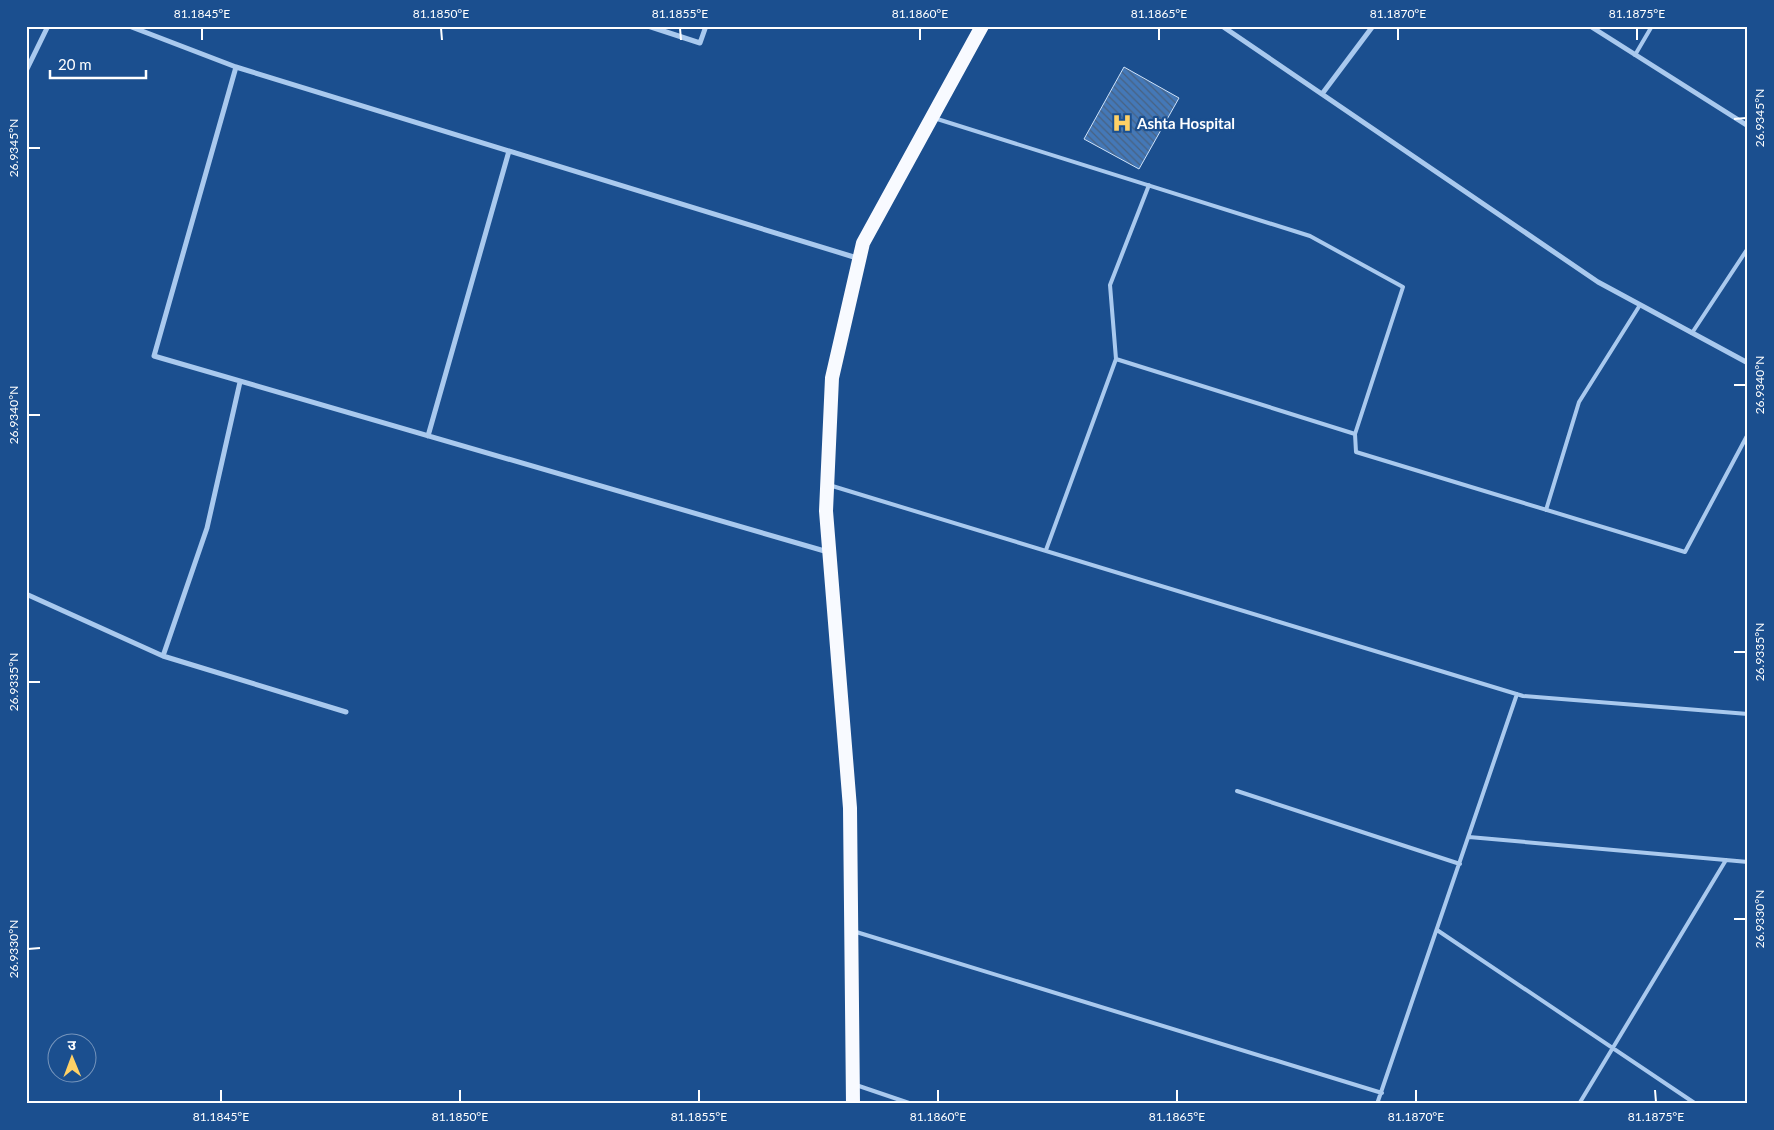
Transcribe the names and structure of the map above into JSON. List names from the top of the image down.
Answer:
{
  "places": {
    "hospital": ["Ashta Hospital"]
  },
  "scale_bar": "20 m",
  "north": "top",
  "coordinates": [
    "81.1845°E",
    "81.1850°E",
    "81.1855°E",
    "81.1860°E",
    "81.1865°E",
    "81.1870°E",
    "81.1875°E",
    "26.9345°N",
    "26.9340°N",
    "26.9335°N",
    "26.9330°N"
  ]
}
